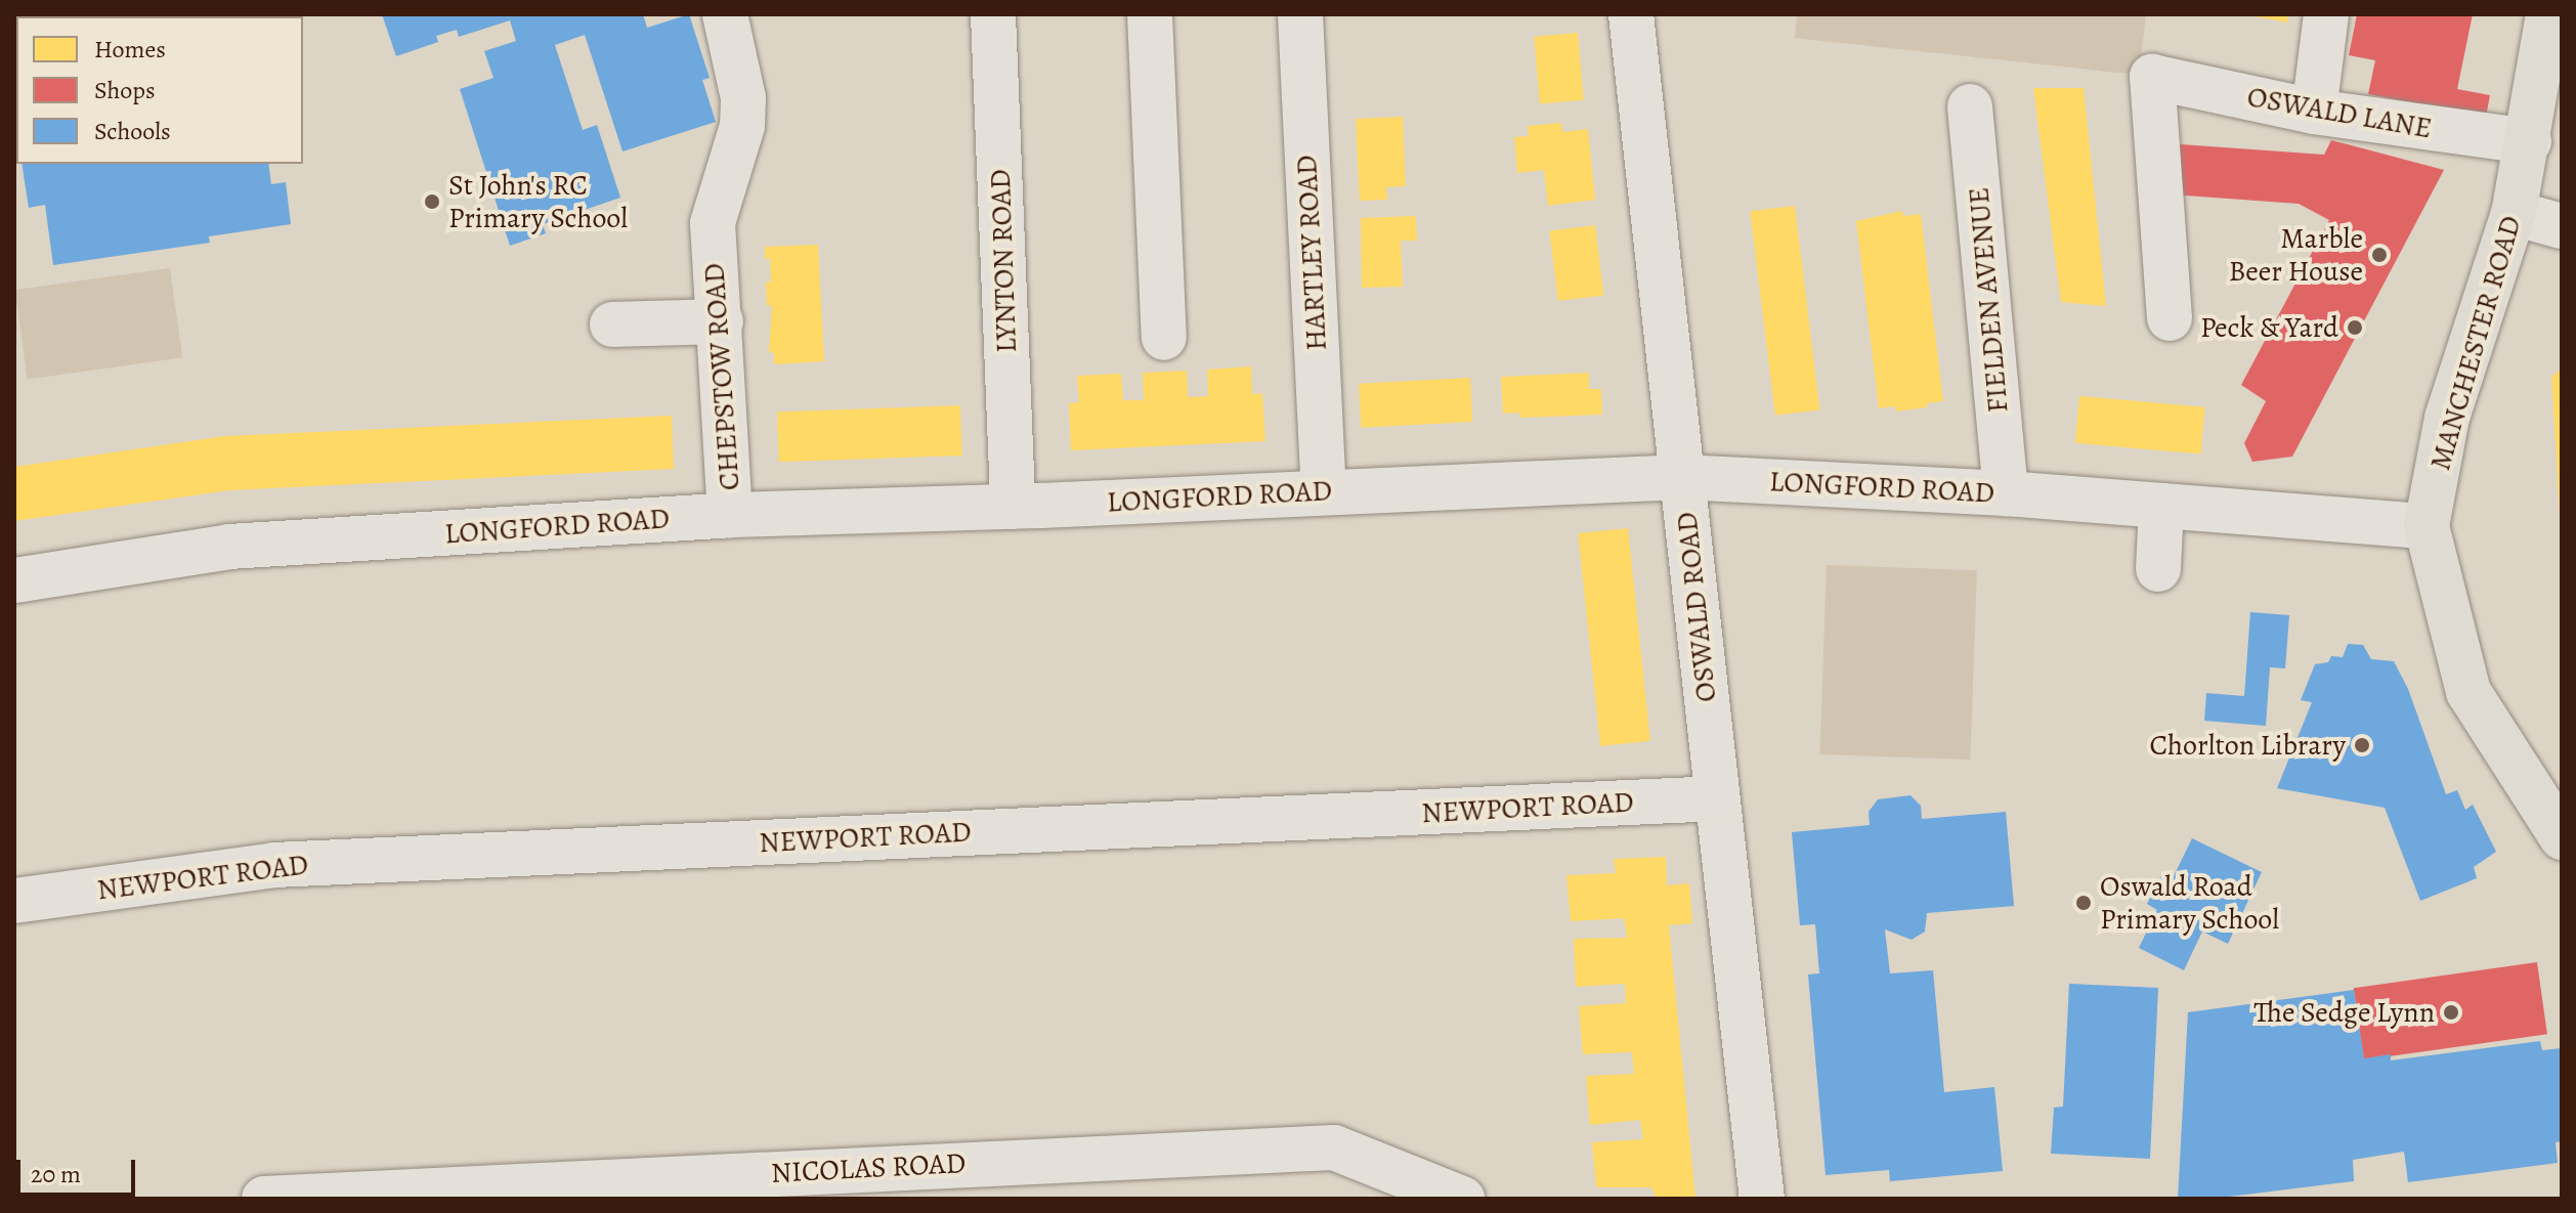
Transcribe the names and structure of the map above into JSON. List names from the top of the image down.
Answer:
{
  "streets": {
    "main road": ["MANCHESTER ROAD"],
    "street": [
      "OSWALD LANE",
      "HARTLEY ROAD",
      "LYNTON ROAD",
      "FIELDEN AVENUE",
      "CHEPSTOW ROAD",
      "LONGFORD ROAD",
      "OSWALD ROAD",
      "NEWPORT ROAD",
      "NICOLAS ROAD"
    ]
  },
  "crossings": [
    ["OSWALD LANE", "MANCHESTER ROAD"],
    ["HARTLEY ROAD", "LONGFORD ROAD"],
    ["LYNTON ROAD", "LONGFORD ROAD"],
    ["FIELDEN AVENUE", "LONGFORD ROAD"],
    ["MANCHESTER ROAD", "LONGFORD ROAD"],
    ["CHEPSTOW ROAD", "LONGFORD ROAD"],
    ["LONGFORD ROAD", "OSWALD ROAD"],
    ["OSWALD ROAD", "NEWPORT ROAD"]
  ],
  "places": [
    "St John's RC Primary School",
    "Marble Beer House",
    "Peck & Yard",
    "Chorlton Library",
    "Oswald Road Primary School",
    "The Sedge Lynn"
  ],
  "legend": ["Homes", "Shops", "Schools"],
  "scale_bar": "20 m"
}
